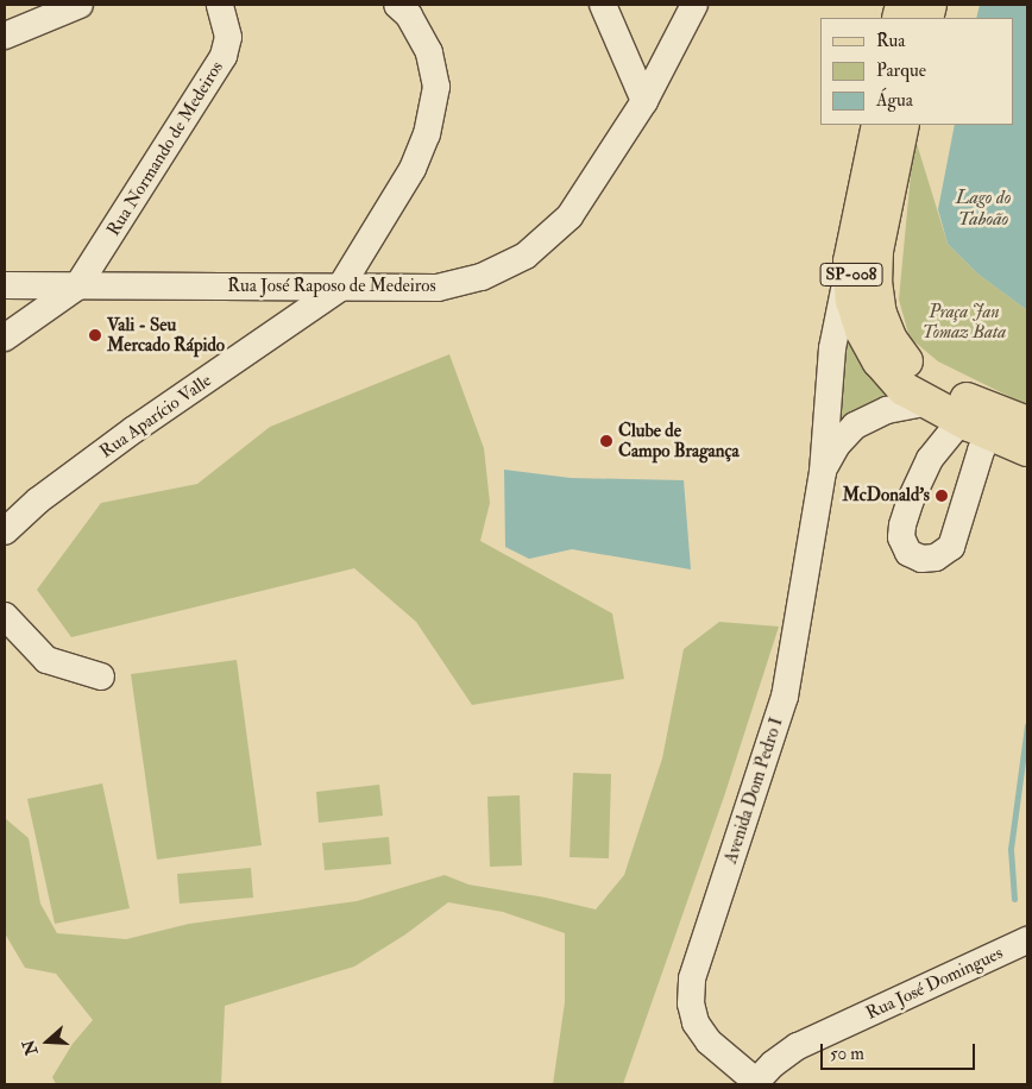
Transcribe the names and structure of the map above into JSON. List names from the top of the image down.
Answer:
{
  "streets": {
    "main road": ["SP-008"],
    "street": [
      "Rua Normando de Medeiros",
      "Rua José Raposo de Medeiros",
      "Rua Aparício Valle",
      "Avenida Dom Pedro I",
      "Rua José Domingues"
    ]
  },
  "crossings": [
    ["Rua Normando de Medeiros", "Rua José Raposo de Medeiros"],
    ["Rua José Raposo de Medeiros", "Rua Aparício Valle"],
    ["Avenida Dom Pedro I", "Rua José Domingues"]
  ],
  "water": ["Lago do Taboão"],
  "parks": ["Praça Jan Tomaz Bata"],
  "places": ["Vali - Seu Mercado Rápido", "Clube de Campo Bragança", "McDonald's"],
  "legend": ["Rua", "Parque", "Água"],
  "scale_bar": "50 m",
  "north": "left"
}
